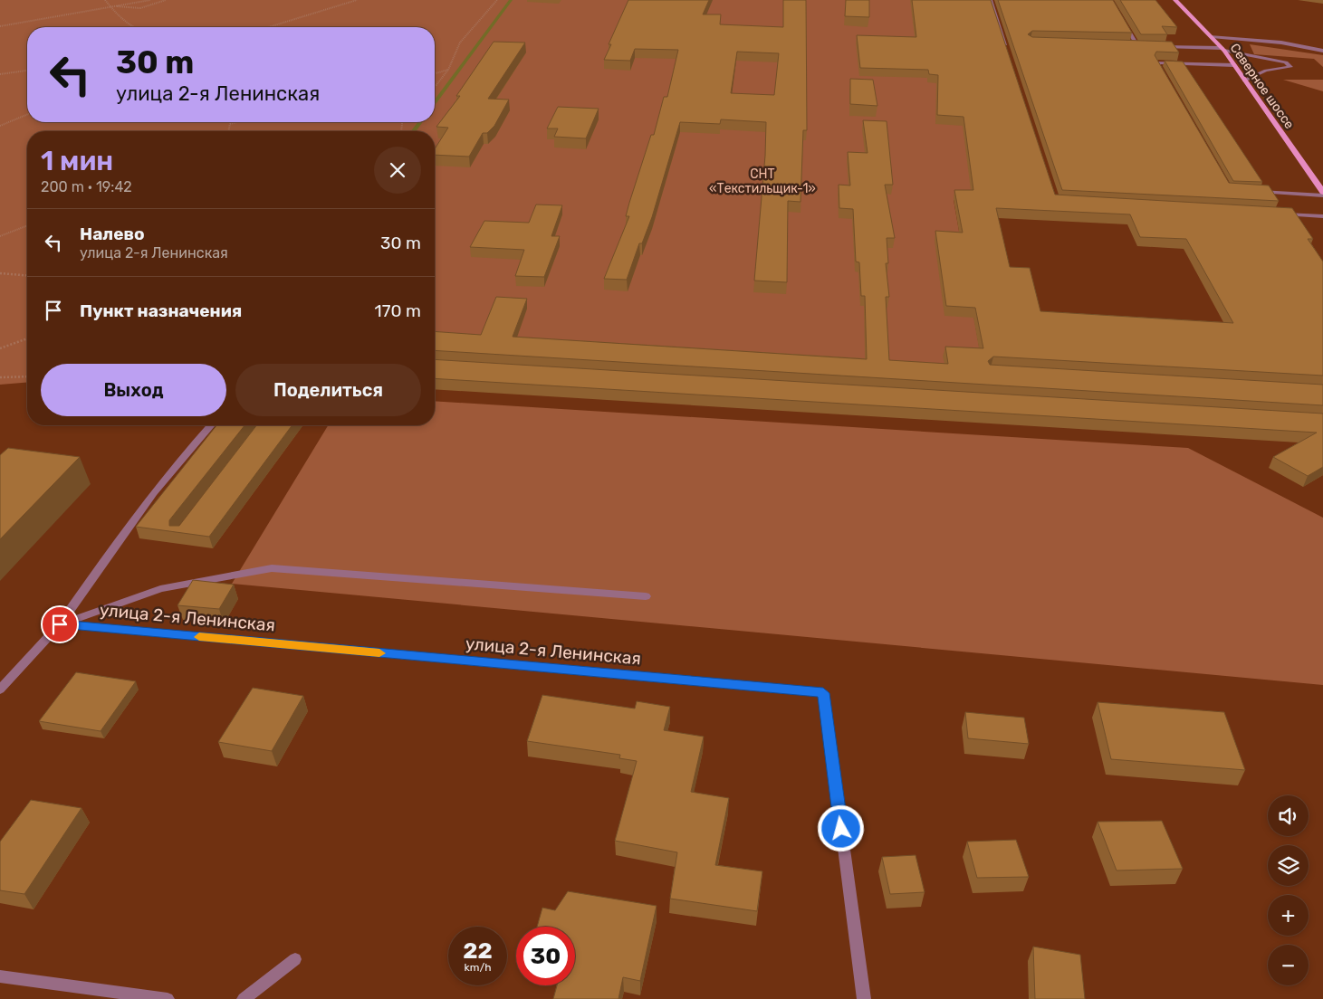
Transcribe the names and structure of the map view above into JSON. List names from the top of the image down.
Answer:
{
  "streets": {
    "main road": ["Северное шоссе"],
    "street": ["улица 2-я Ленинская"]
  },
  "parks": ["СНТ «Текстильщик-1»"],
  "page": {
    "turn": ["30 m", "улица 2-я Ленинская"],
    "heading": ["1 мин", "200 m · 19:42"],
    "list": [
      {
        "name": "Налево",
        "note": "улица 2-я Ленинская",
        "value": "30 m"
      },
      {
        "name": "Пункт назначения",
        "value": "170 m"
      }
    ],
    "buttons": ["Выход", "Поделиться"],
    "map_buttons": ["+", "−"],
    "speed": "22 km/h",
    "limit": "30"
  }
}
